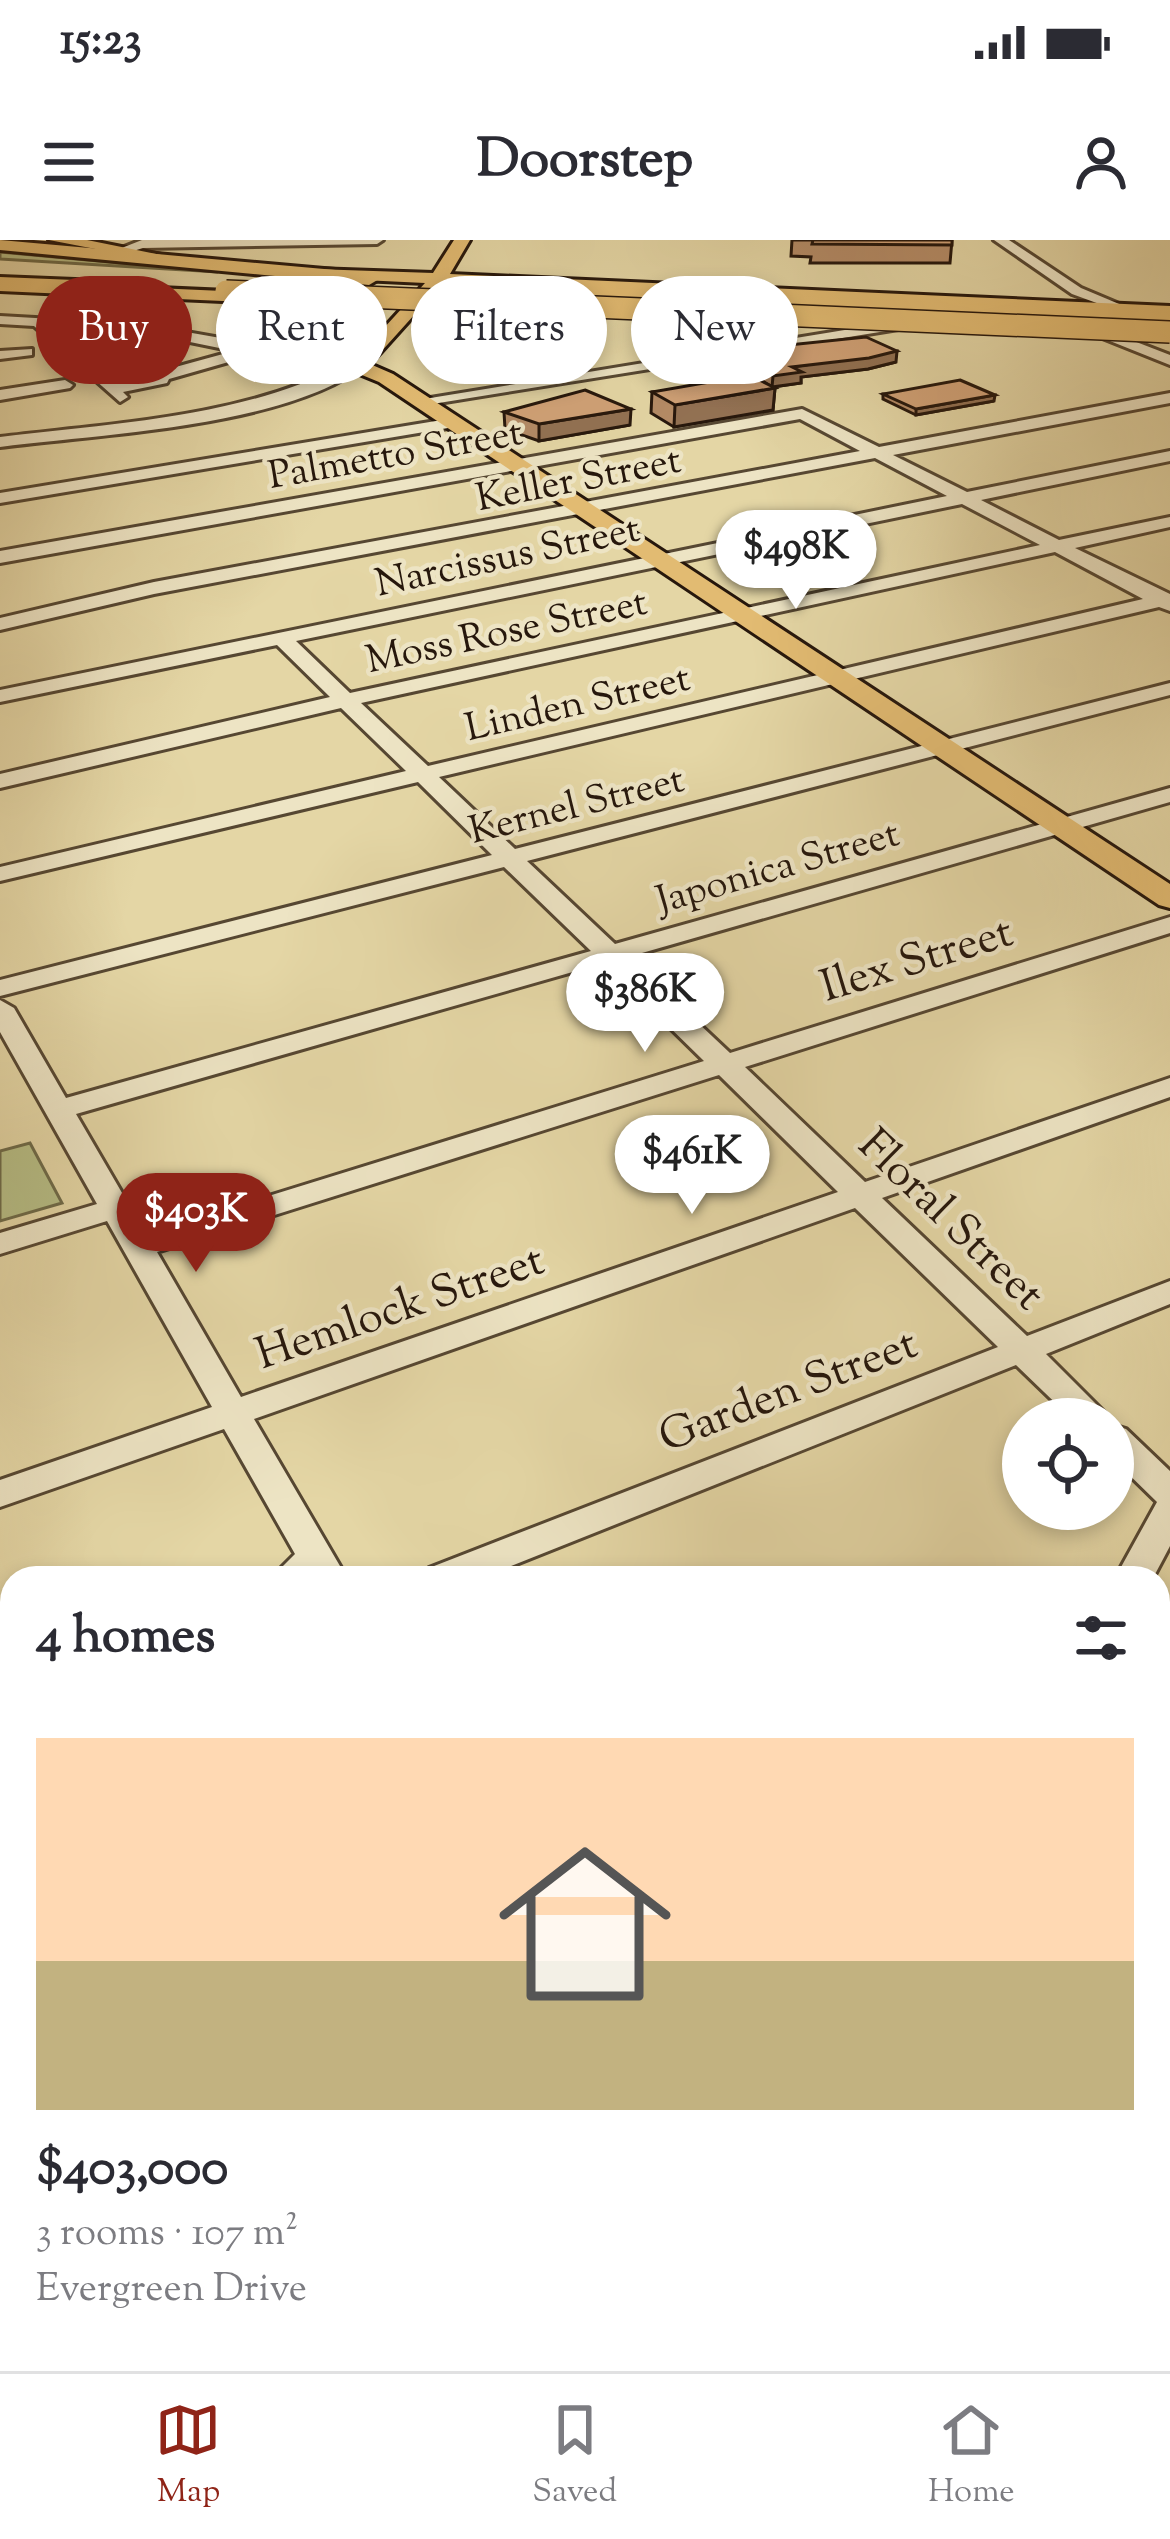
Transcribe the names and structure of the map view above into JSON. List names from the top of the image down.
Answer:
{
  "streets": {
    "street": [
      "Palmetto Street",
      "Keller Street",
      "Narcissus Street",
      "Moss Rose Street",
      "Linden Street",
      "Kernel Street",
      "Japonica Street",
      "Ilex Street",
      "Floral Street",
      "Hemlock Street",
      "Garden Street"
    ]
  },
  "crossings": [
    ["Palmetto Street", "Keller Street"],
    ["Narcissus Street", "Floral Street"],
    ["Moss Rose Street", "Floral Street"],
    ["Linden Street", "Floral Street"],
    ["Kernel Street", "Floral Street"],
    ["Japonica Street", "Floral Street"],
    ["Ilex Street", "Floral Street"],
    ["Floral Street", "Hemlock Street"],
    ["Floral Street", "Garden Street"]
  ],
  "page": {
    "status": "15:23",
    "header": "Doorstep",
    "chip": [
      "Buy",
      "Rent",
      "Filters",
      "New"
    ],
    "price": [
      "$498K",
      "$386K",
      "$461K",
      "$403K"
    ],
    "heading": "4 homes",
    "list": [
      {
        "name": "$403,000",
        "note": "3 rooms · 107 m² · Evergreen Drive"
      }
    ],
    "tabs": ["Map", "Saved", "Home"]
  }
}
